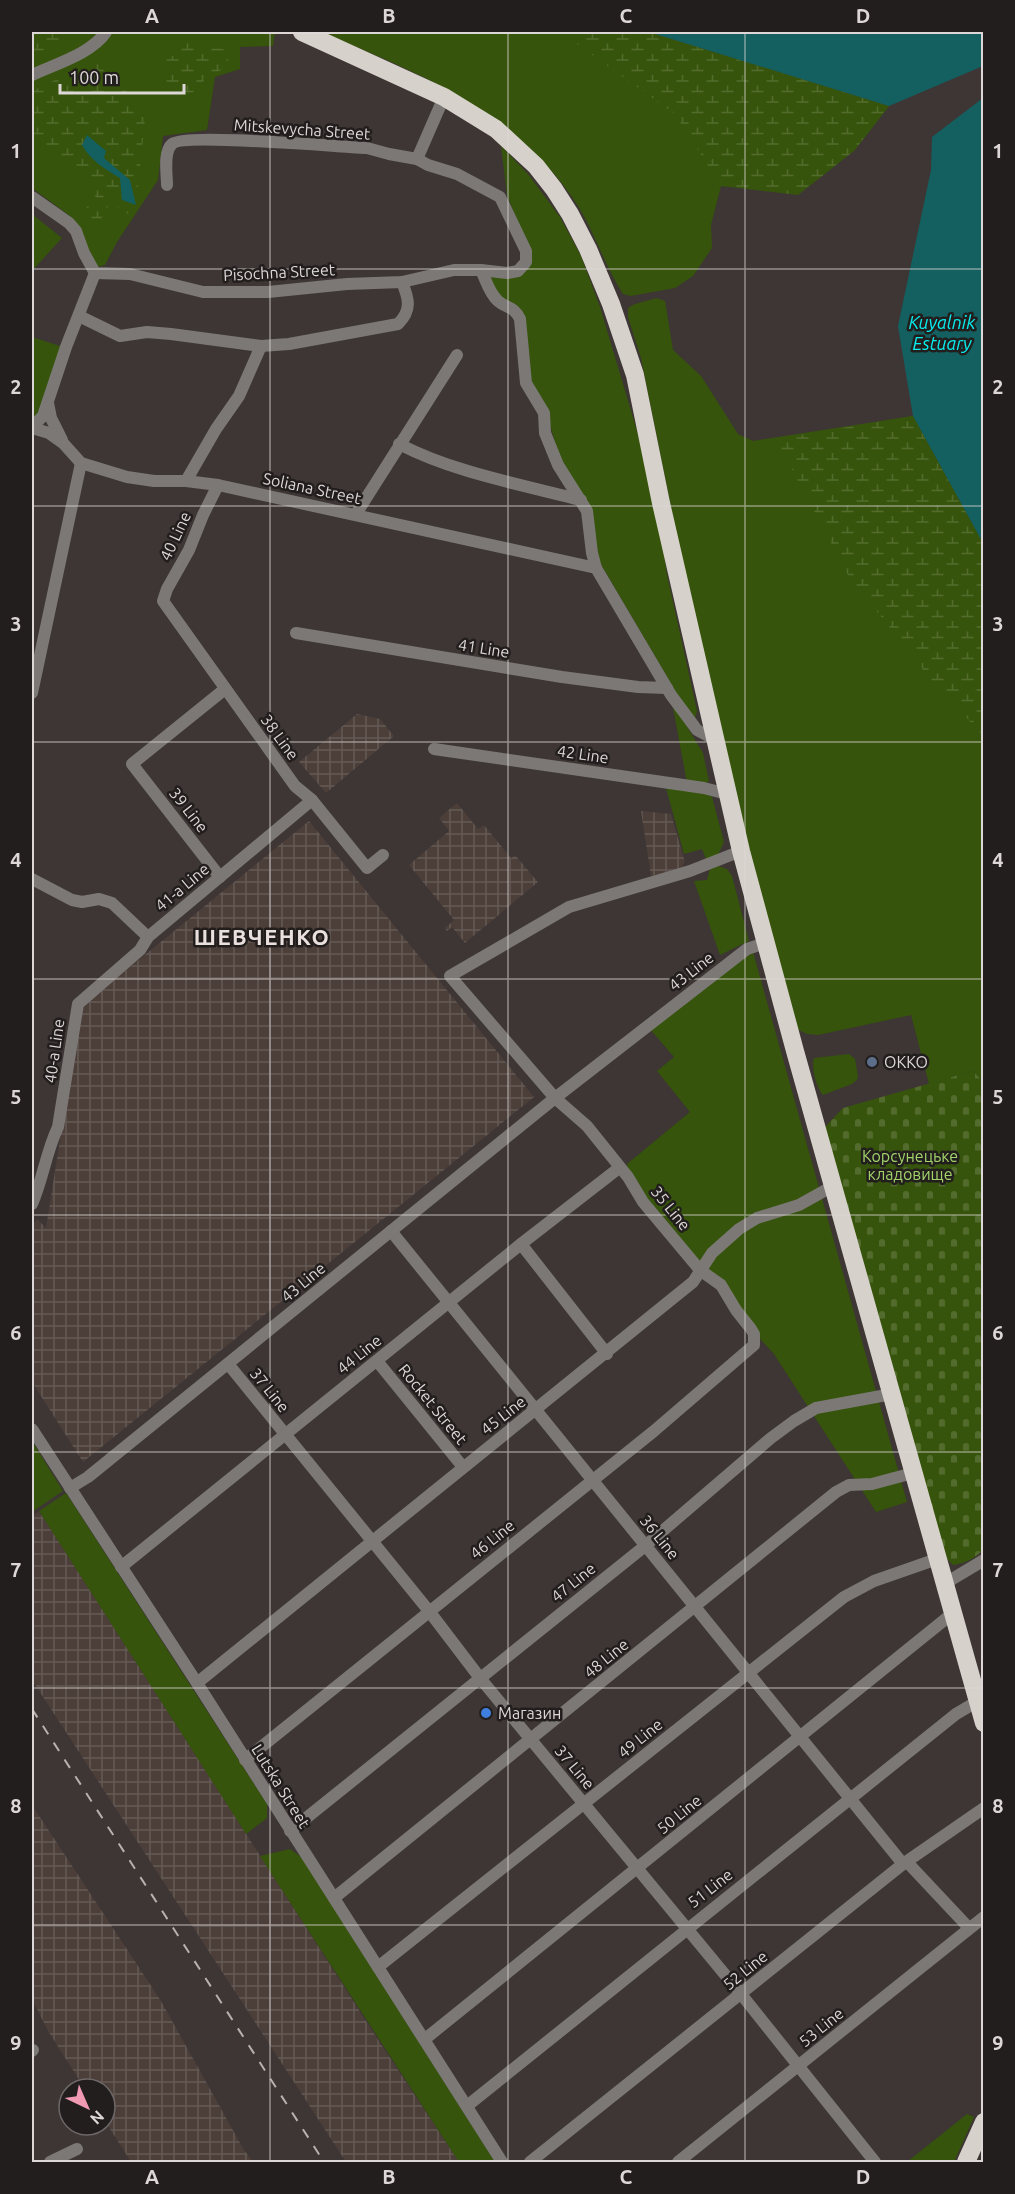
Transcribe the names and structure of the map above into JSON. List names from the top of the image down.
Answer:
{
  "streets": {
    "street": [
      "Mitskevycha Street",
      "Pisochna Street",
      "Soliana Street",
      "40 Line",
      "41 Line",
      "38 Line",
      "42 Line",
      "39 Line",
      "41-a Line",
      "43 Line",
      "40-a Line",
      "35 Line",
      "44 Line",
      "37 Line",
      "Rocket Street",
      "45 Line",
      "36 Line",
      "46 Line",
      "47 Line",
      "48 Line",
      "49 Line",
      "Lutska Street",
      "50 Line",
      "51 Line",
      "52 Line",
      "53 Line"
    ]
  },
  "crossings": [
    ["Mitskevycha Street", "Pisochna Street"],
    ["Soliana Street", "40 Line"],
    ["40 Line", "38 Line"],
    ["38 Line", "39 Line"],
    ["38 Line", "41-a Line"],
    ["39 Line", "41-a Line"],
    ["41-a Line", "40-a Line"],
    ["43 Line", "35 Line"],
    ["43 Line", "37 Line"],
    ["43 Line", "36 Line"],
    ["43 Line", "Lutska Street"],
    ["35 Line", "44 Line"],
    ["35 Line", "45 Line"],
    ["35 Line", "46 Line"],
    ["44 Line", "37 Line"],
    ["44 Line", "Rocket Street"],
    ["44 Line", "36 Line"],
    ["44 Line", "Lutska Street"],
    ["37 Line", "45 Line"],
    ["37 Line", "46 Line"],
    ["37 Line", "47 Line"],
    ["37 Line", "48 Line"],
    ["37 Line", "49 Line"],
    ["37 Line", "50 Line"],
    ["37 Line", "51 Line"],
    ["37 Line", "52 Line"],
    ["37 Line", "53 Line"],
    ["Rocket Street", "45 Line"],
    ["45 Line", "36 Line"],
    ["45 Line", "Lutska Street"],
    ["36 Line", "46 Line"],
    ["36 Line", "47 Line"],
    ["36 Line", "48 Line"],
    ["36 Line", "49 Line"],
    ["36 Line", "50 Line"],
    ["36 Line", "51 Line"],
    ["36 Line", "52 Line"],
    ["36 Line", "53 Line"],
    ["46 Line", "Lutska Street"],
    ["47 Line", "Lutska Street"],
    ["48 Line", "Lutska Street"],
    ["49 Line", "Lutska Street"],
    ["Lutska Street", "50 Line"],
    ["Lutska Street", "51 Line"]
  ],
  "districts": ["ШЕВЧЕНКО"],
  "water": ["Kuyalnik Estuary"],
  "parks": ["Корсунецьке кладовище"],
  "places": ["OKKO", "Магазин"],
  "scale_bar": "100 m",
  "north": "bottom right",
  "grid": {
    "columns": [
      "A",
      "B",
      "C",
      "D"
    ],
    "rows": [
      "1",
      "2",
      "3",
      "4",
      "5",
      "6",
      "7",
      "8",
      "9"
    ]
  }
}
